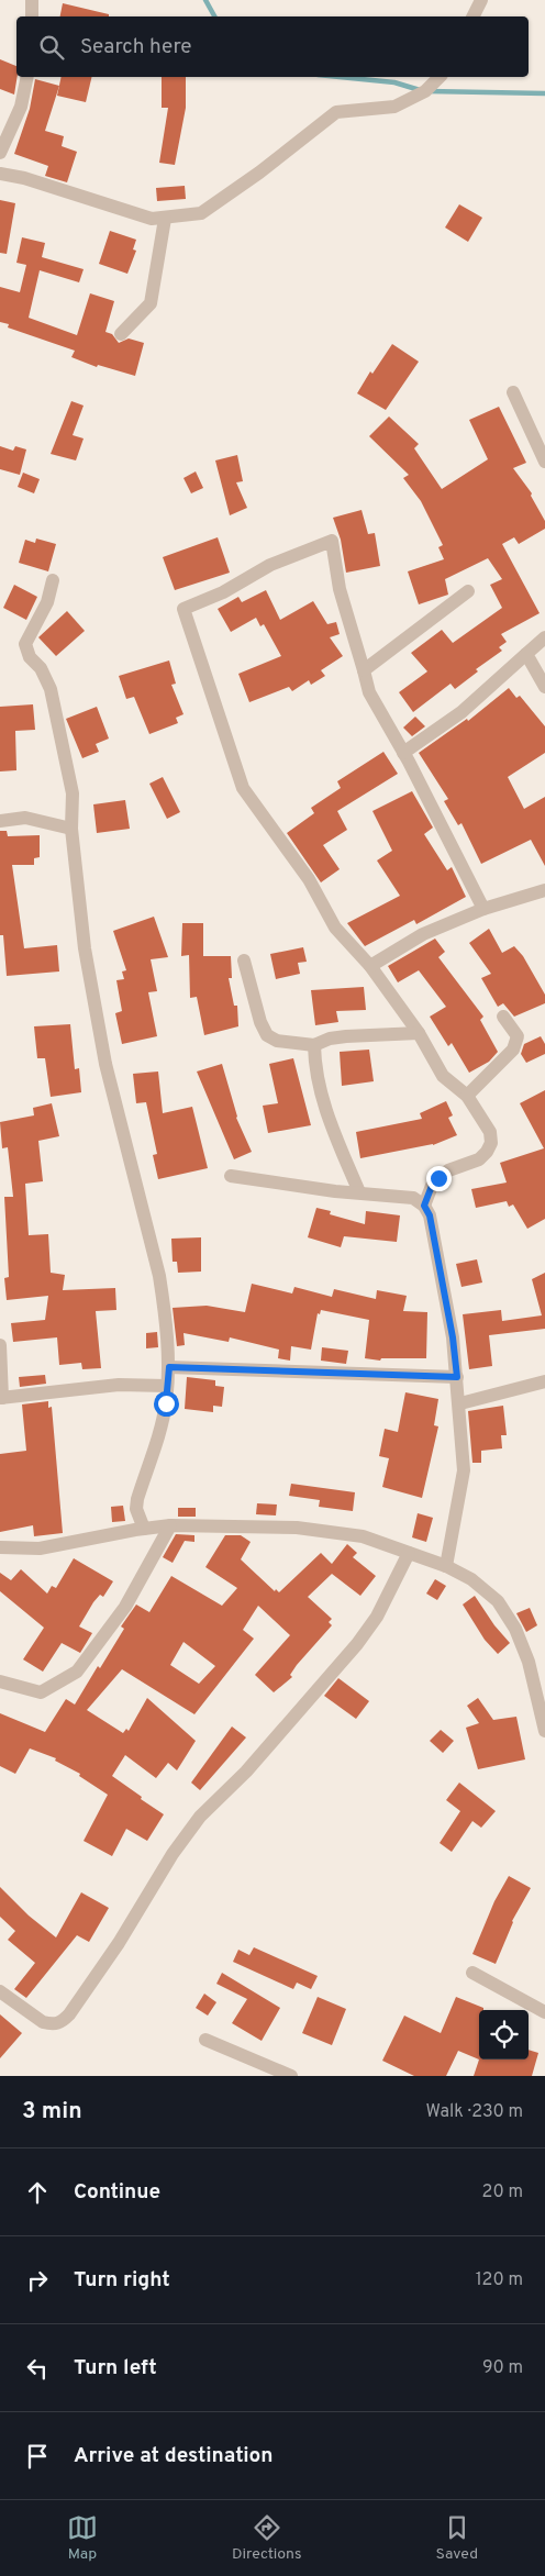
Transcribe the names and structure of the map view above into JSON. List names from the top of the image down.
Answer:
{
  "page": {
    "search": "Search here",
    "heading": ["3 min", "Walk · 230 m"],
    "list": [
      ["Continue", "20 m"],
      ["Turn right", "120 m"],
      ["Turn left", "90 m"],
      "Arrive at destination"
    ],
    "nav": ["Map", "Directions", "Saved"]
  }
}
